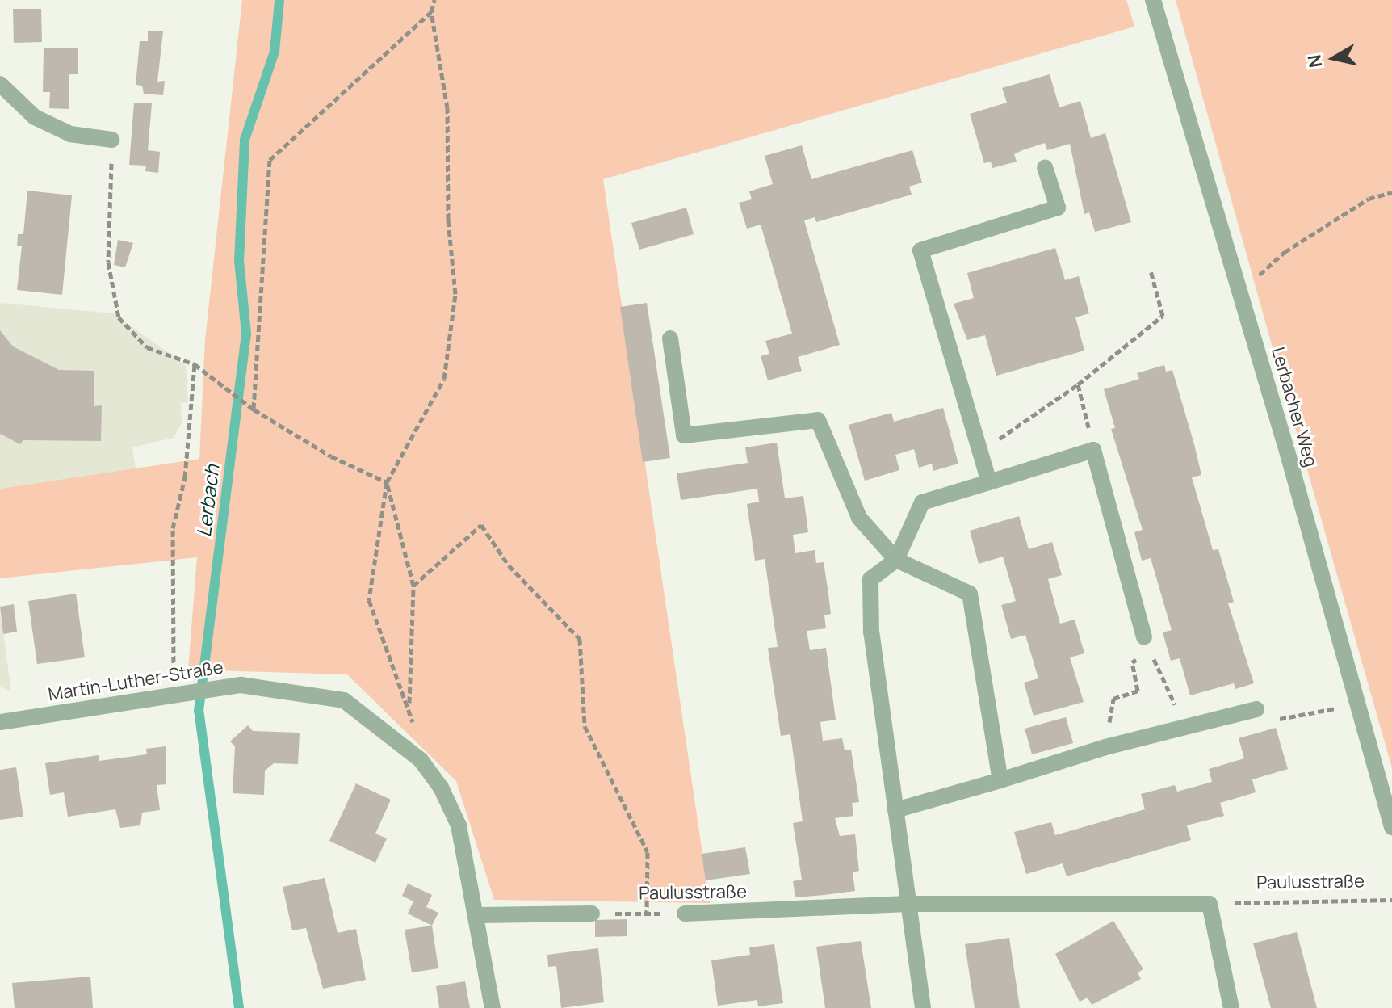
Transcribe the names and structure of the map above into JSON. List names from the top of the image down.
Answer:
{
  "streets": {
    "street": ["Lerbacher Weg", "Martin-Luther-Straße", "Paulusstraße"]
  },
  "water": ["Lerbach"],
  "north": "left"
}
